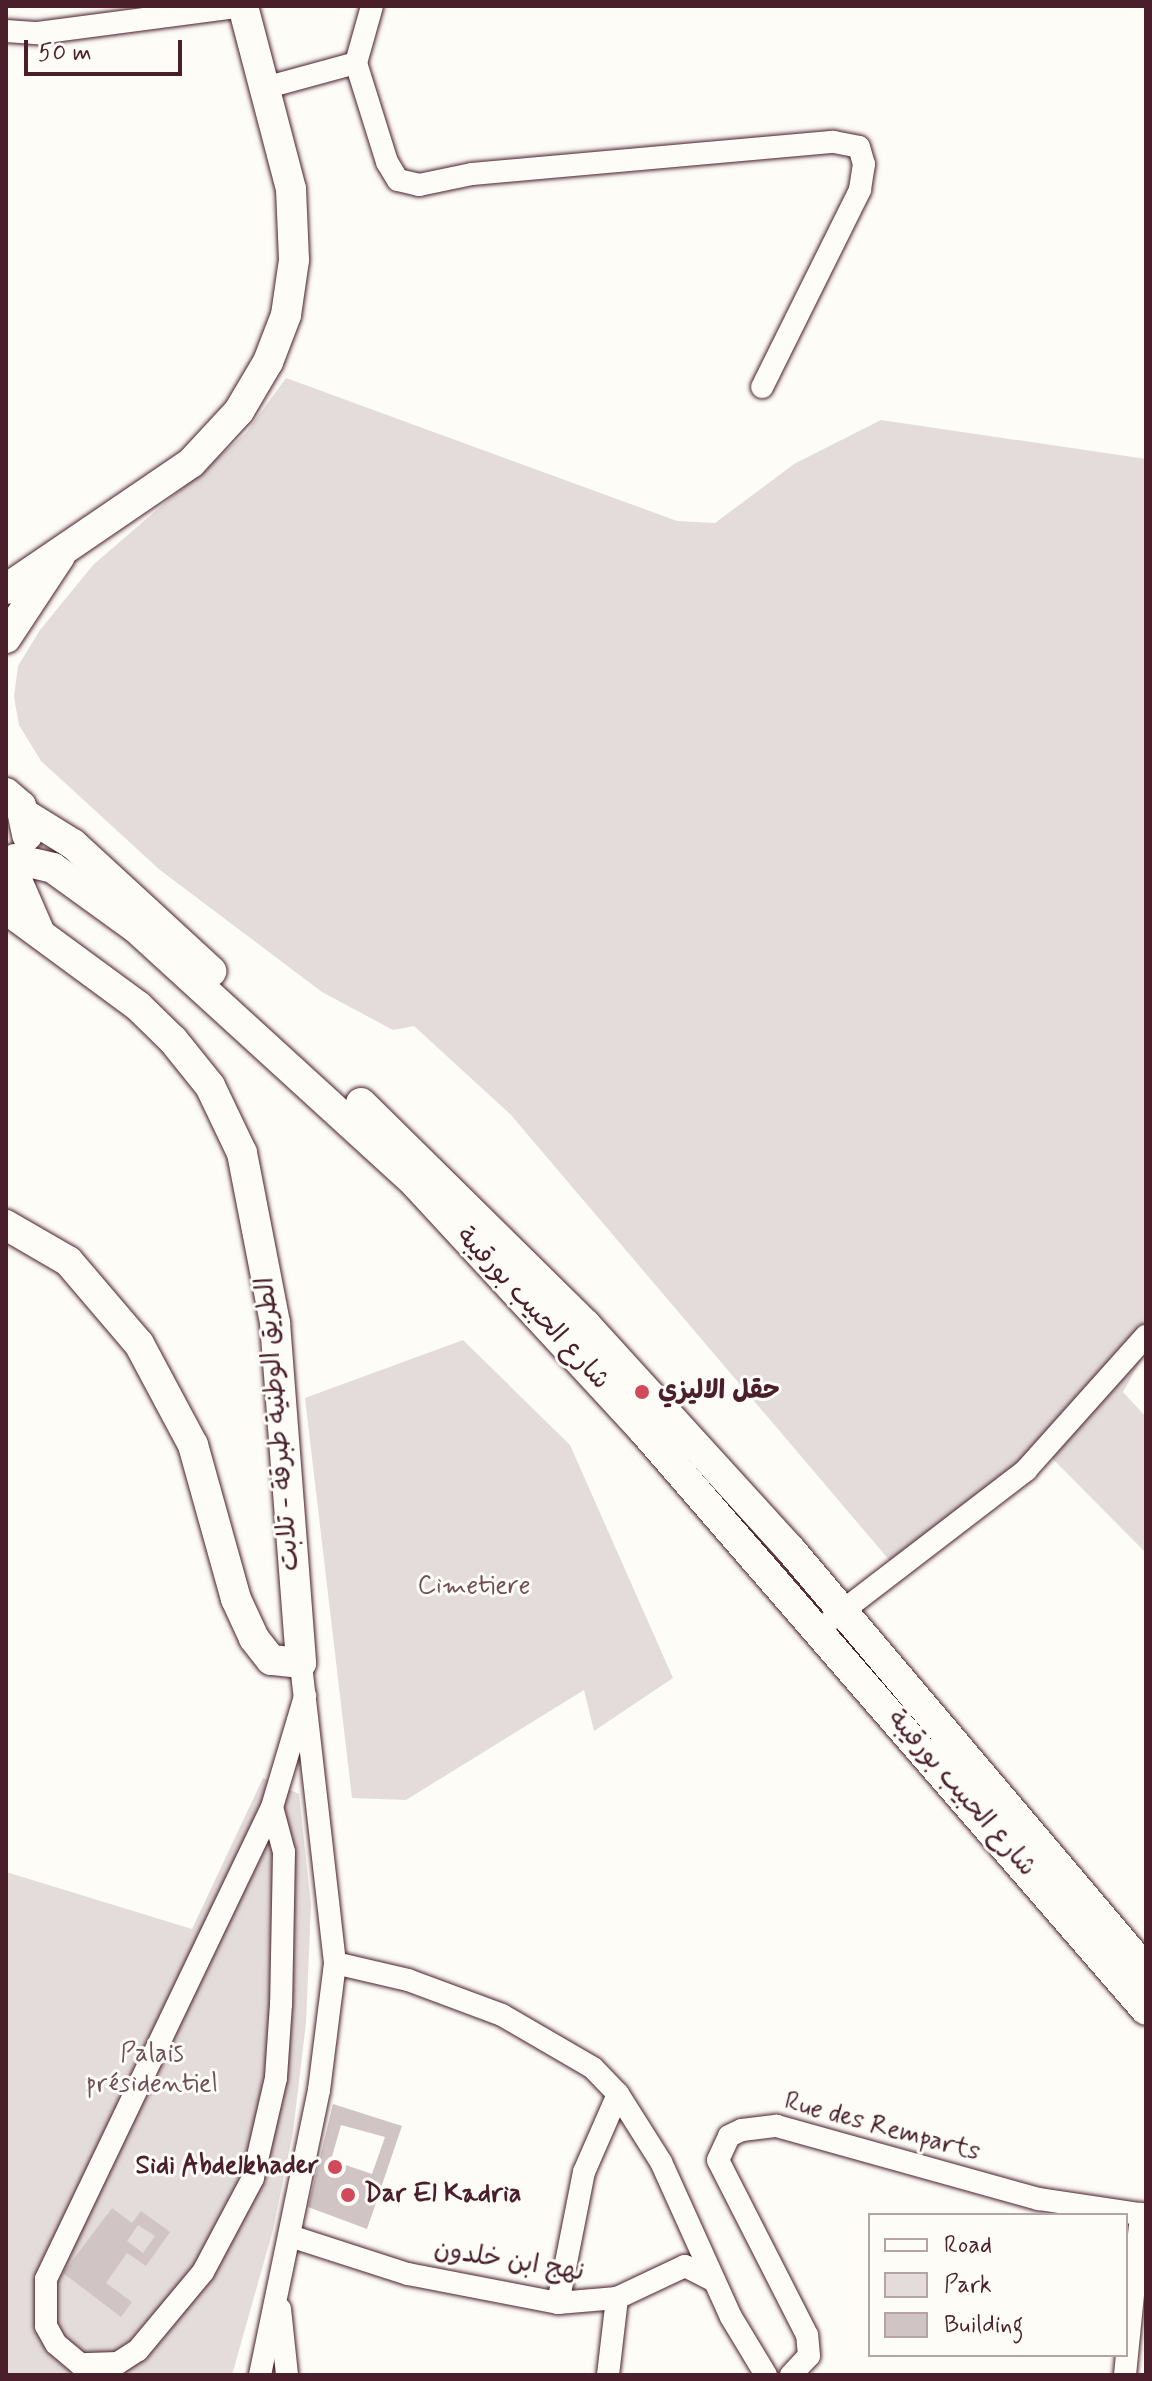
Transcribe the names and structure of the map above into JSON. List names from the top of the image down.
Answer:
{
  "streets": {
    "main road": ["شارع الحبيب بورقيبة", "الطريق الوطنية طبرقة - تلابت"],
    "street": ["Rue des Remparts", "نهج ابن خلدون"]
  },
  "crossings": [
    ["شارع الحبيب بورقيبة", "الطريق الوطنية طبرقة - تلابت"]
  ],
  "parks": ["Cimetiere", "Palais présidentiel"],
  "places": ["حقل الاليزي", "Sidi Abdelkhader", "Dar El Kadria"],
  "legend": ["Road", "Park", "Building"],
  "scale_bar": "50 m"
}
